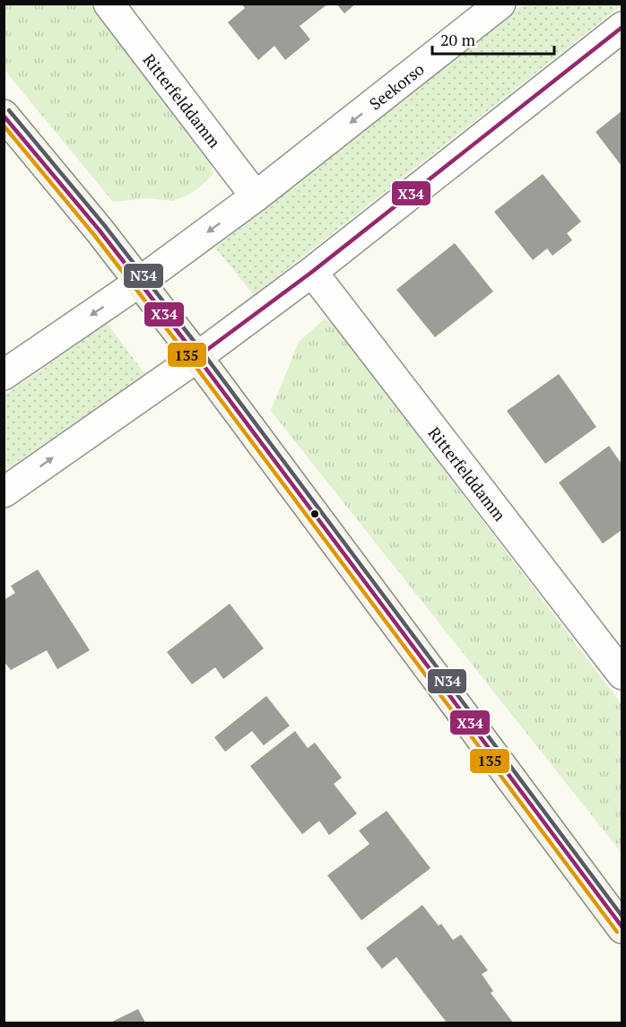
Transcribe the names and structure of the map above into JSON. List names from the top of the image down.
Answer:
{
  "streets": {
    "street": ["Seekorso", "Ritterfelddamm"]
  },
  "crossings": [
    ["Seekorso", "Ritterfelddamm"]
  ],
  "lines": ["transit line X34", "transit line N34", "transit line 135"],
  "scale_bar": "20 m"
}
